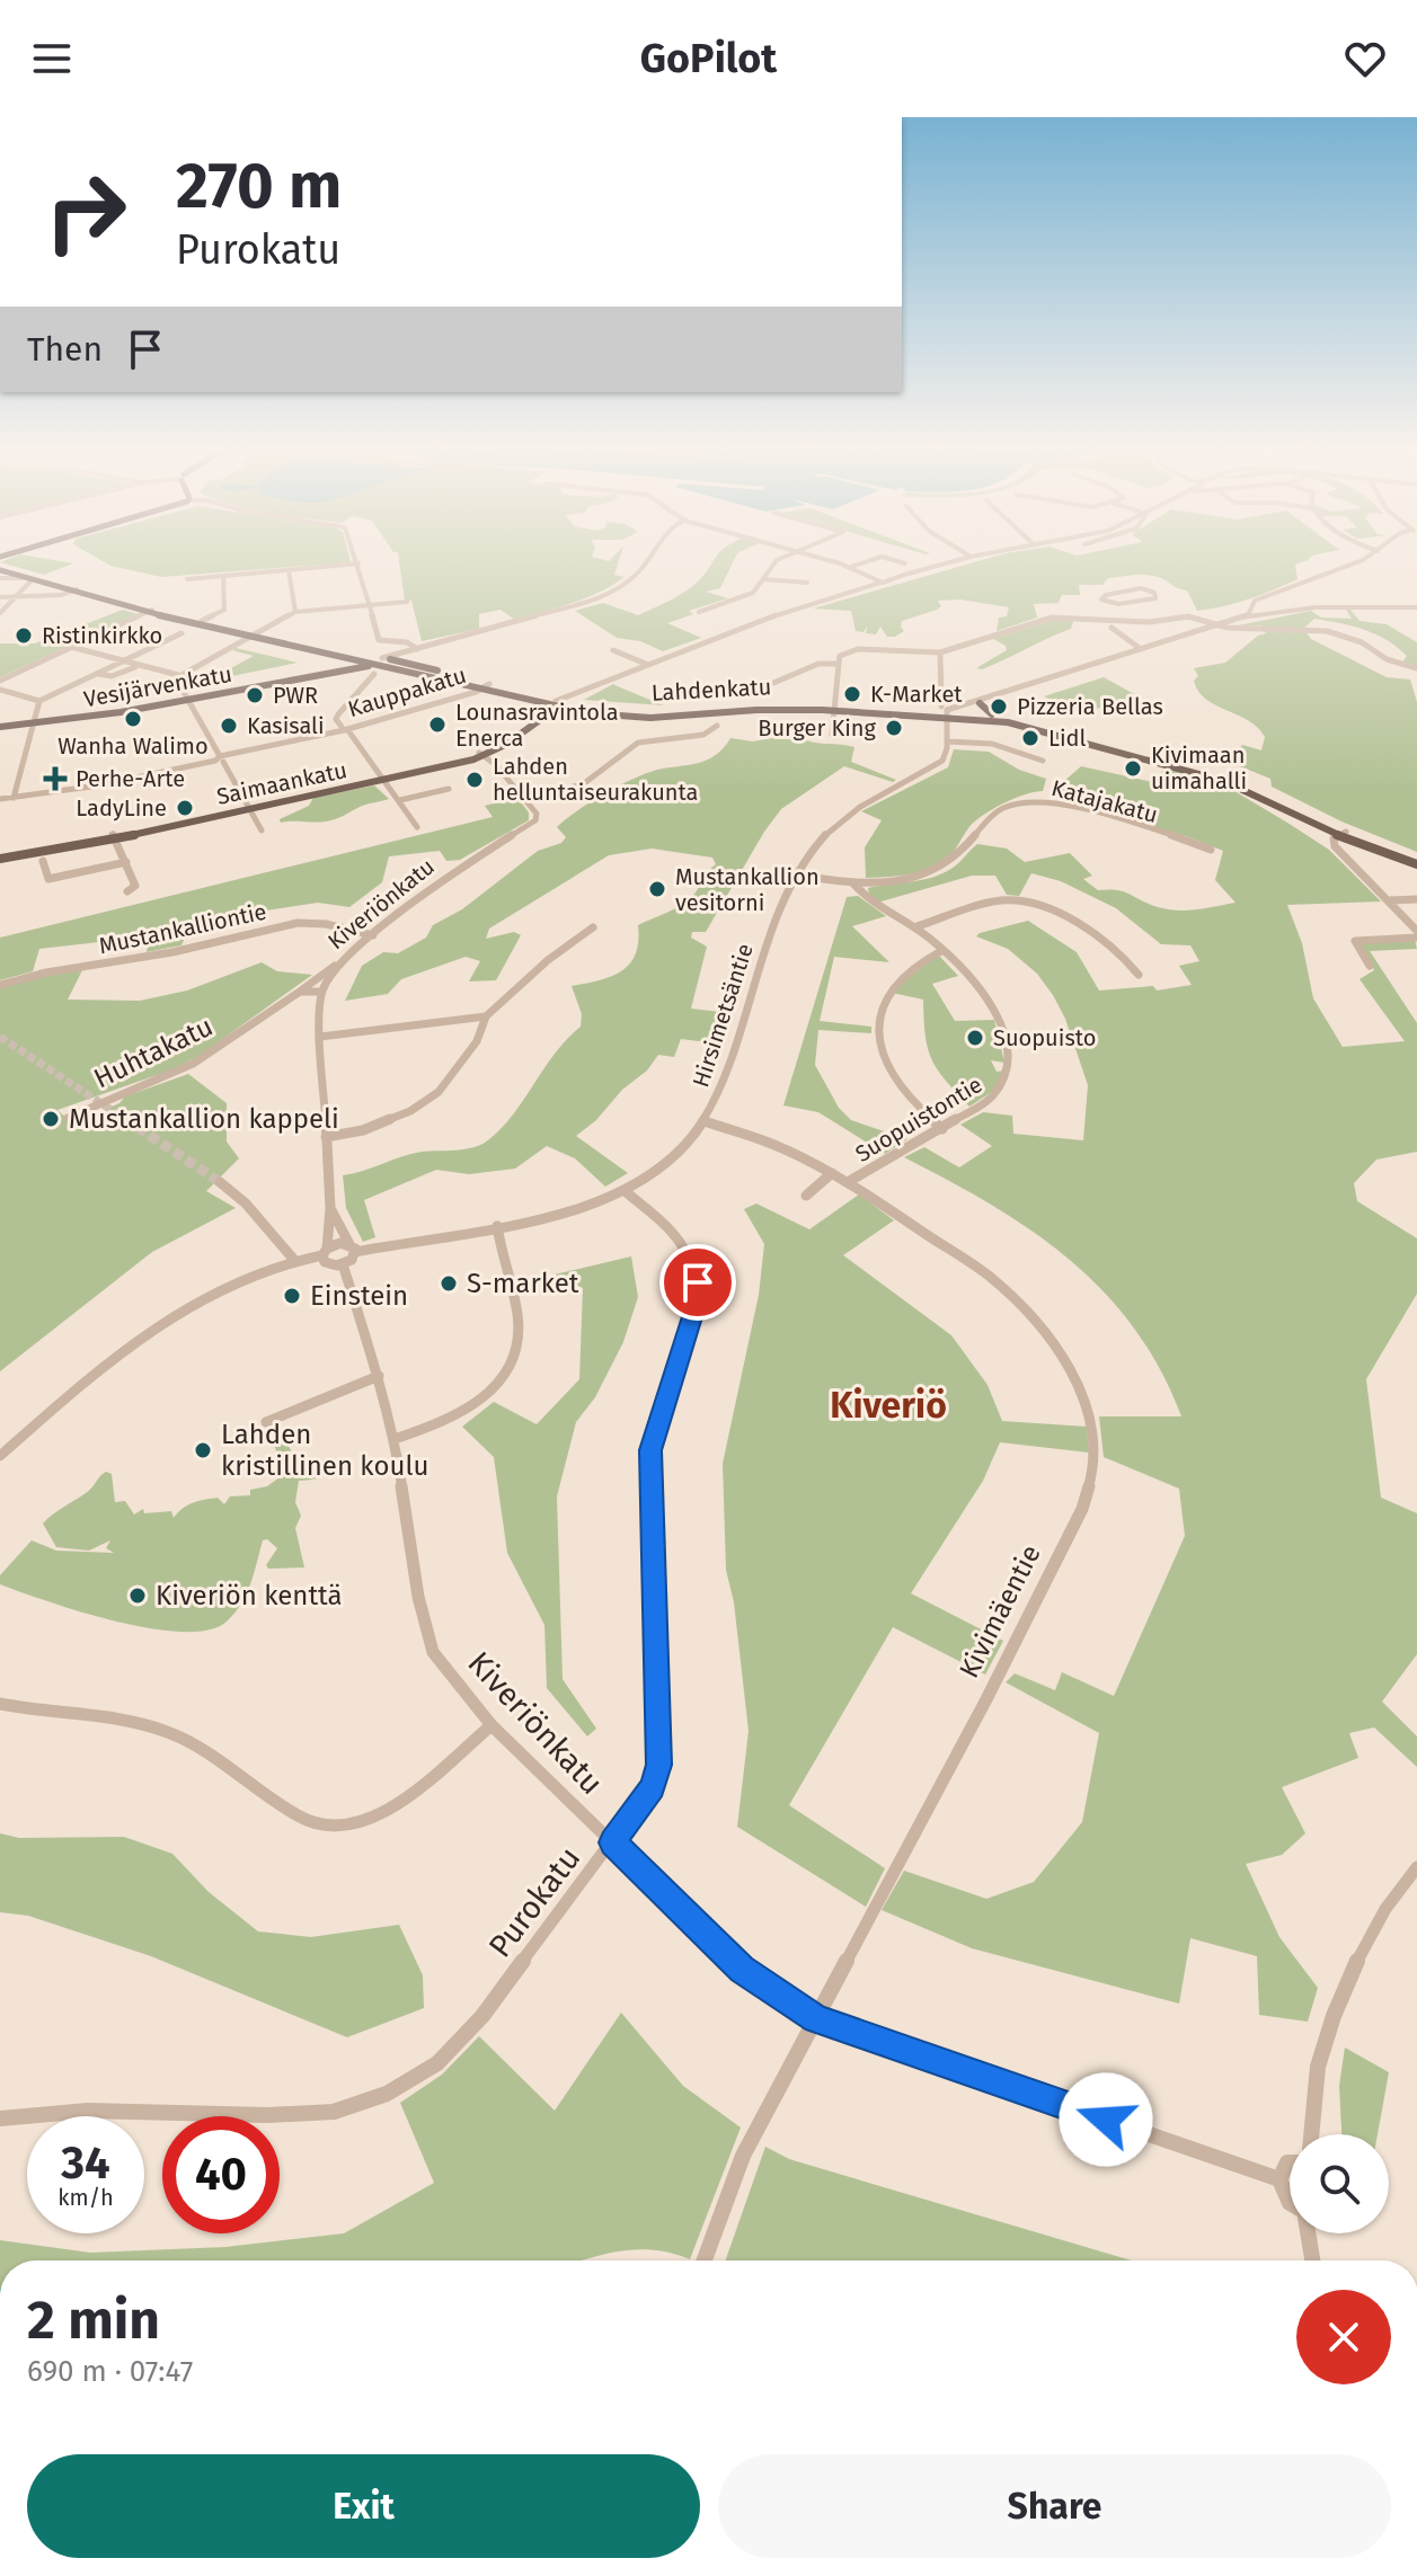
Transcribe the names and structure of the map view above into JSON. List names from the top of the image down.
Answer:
{
  "streets": {
    "main road": ["Vesijärvenkatu", "Lahdenkatu", "Saimaankatu"],
    "street": [
      "Kauppakatu",
      "Katajakatu",
      "Kiveriönkatu",
      "Mustankalliontie",
      "Hirsimetsäntie",
      "Huhtakatu",
      "Suopuistontie",
      "Kivimäentie",
      "Purokatu"
    ]
  },
  "crossings": [
    ["Vesijärvenkatu", "Lahdenkatu"],
    ["Lahdenkatu", "Kauppakatu"],
    ["Lahdenkatu", "Saimaankatu"],
    ["Katajakatu", "Hirsimetsäntie"],
    ["Katajakatu", "Suopuistontie"],
    ["Kiveriönkatu", "Mustankalliontie"],
    ["Kiveriönkatu", "Hirsimetsäntie"],
    ["Kiveriönkatu", "Huhtakatu"],
    ["Kiveriönkatu", "Kivimäentie"],
    ["Kiveriönkatu", "Purokatu"],
    ["Hirsimetsäntie", "Kivimäentie"],
    ["Hirsimetsäntie", "Purokatu"],
    ["Suopuistontie", "Kivimäentie"]
  ],
  "districts": ["Kiveriö"],
  "places": {
    "other": [
      "Ristinkirkko",
      "K-Market",
      "PWR",
      "Pizzeria Bellas",
      "Wanha Walimo",
      "Lounasravintola Enerca",
      "Kasisali",
      "Burger King",
      "Lidl",
      "Kivimaan uimahalli",
      "Lahden helluntaiseurakunta",
      "LadyLine",
      "Mustankallion vesitorni",
      "Suopuisto",
      "Mustankallion kappeli",
      "S-market",
      "Einstein",
      "Lahden kristillinen koulu",
      "Kiveriön kenttä"
    ],
    "health": ["Perhe-Arte"]
  },
  "page": {
    "header": "GoPilot",
    "turn": ["270 m", "Purokatu"],
    "then": "Then",
    "speed": "34 km/h",
    "limit": "40",
    "heading": ["2 min", "690 m · 07:47"],
    "buttons": ["Exit", "Share"]
  }
}
